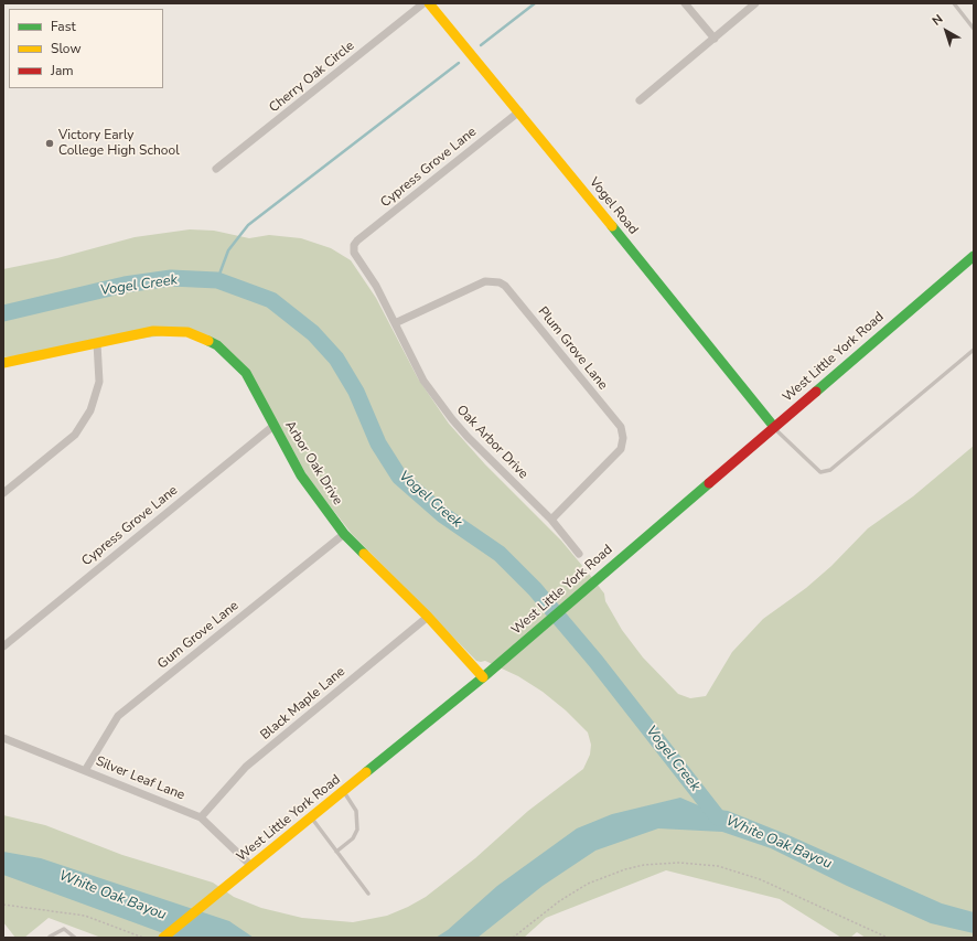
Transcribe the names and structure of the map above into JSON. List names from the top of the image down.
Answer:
{
  "streets": {
    "street": [
      "Cherry Oak Circle",
      "Cypress Grove Lane",
      "Vogel Road",
      "Plum Grove Lane",
      "West Little York Road",
      "Oak Arbor Drive",
      "Arbor Oak Drive",
      "Gum Grove Lane",
      "Black Maple Lane",
      "Silver Leaf Lane"
    ]
  },
  "crossings": [
    ["Cypress Grove Lane", "Vogel Road"],
    ["Cypress Grove Lane", "Oak Arbor Drive"],
    ["Cypress Grove Lane", "Arbor Oak Drive"],
    ["Vogel Road", "West Little York Road"],
    ["Plum Grove Lane", "Oak Arbor Drive"],
    ["West Little York Road", "Arbor Oak Drive"],
    ["West Little York Road", "Silver Leaf Lane"],
    ["Arbor Oak Drive", "Gum Grove Lane"],
    ["Arbor Oak Drive", "Black Maple Lane"],
    ["Gum Grove Lane", "Silver Leaf Lane"],
    ["Black Maple Lane", "Silver Leaf Lane"]
  ],
  "water": ["Vogel Creek", "White Oak Bayou"],
  "places": ["Victory Early College High School"],
  "legend": ["Fast", "Slow", "Jam"],
  "north": "top left"
}
